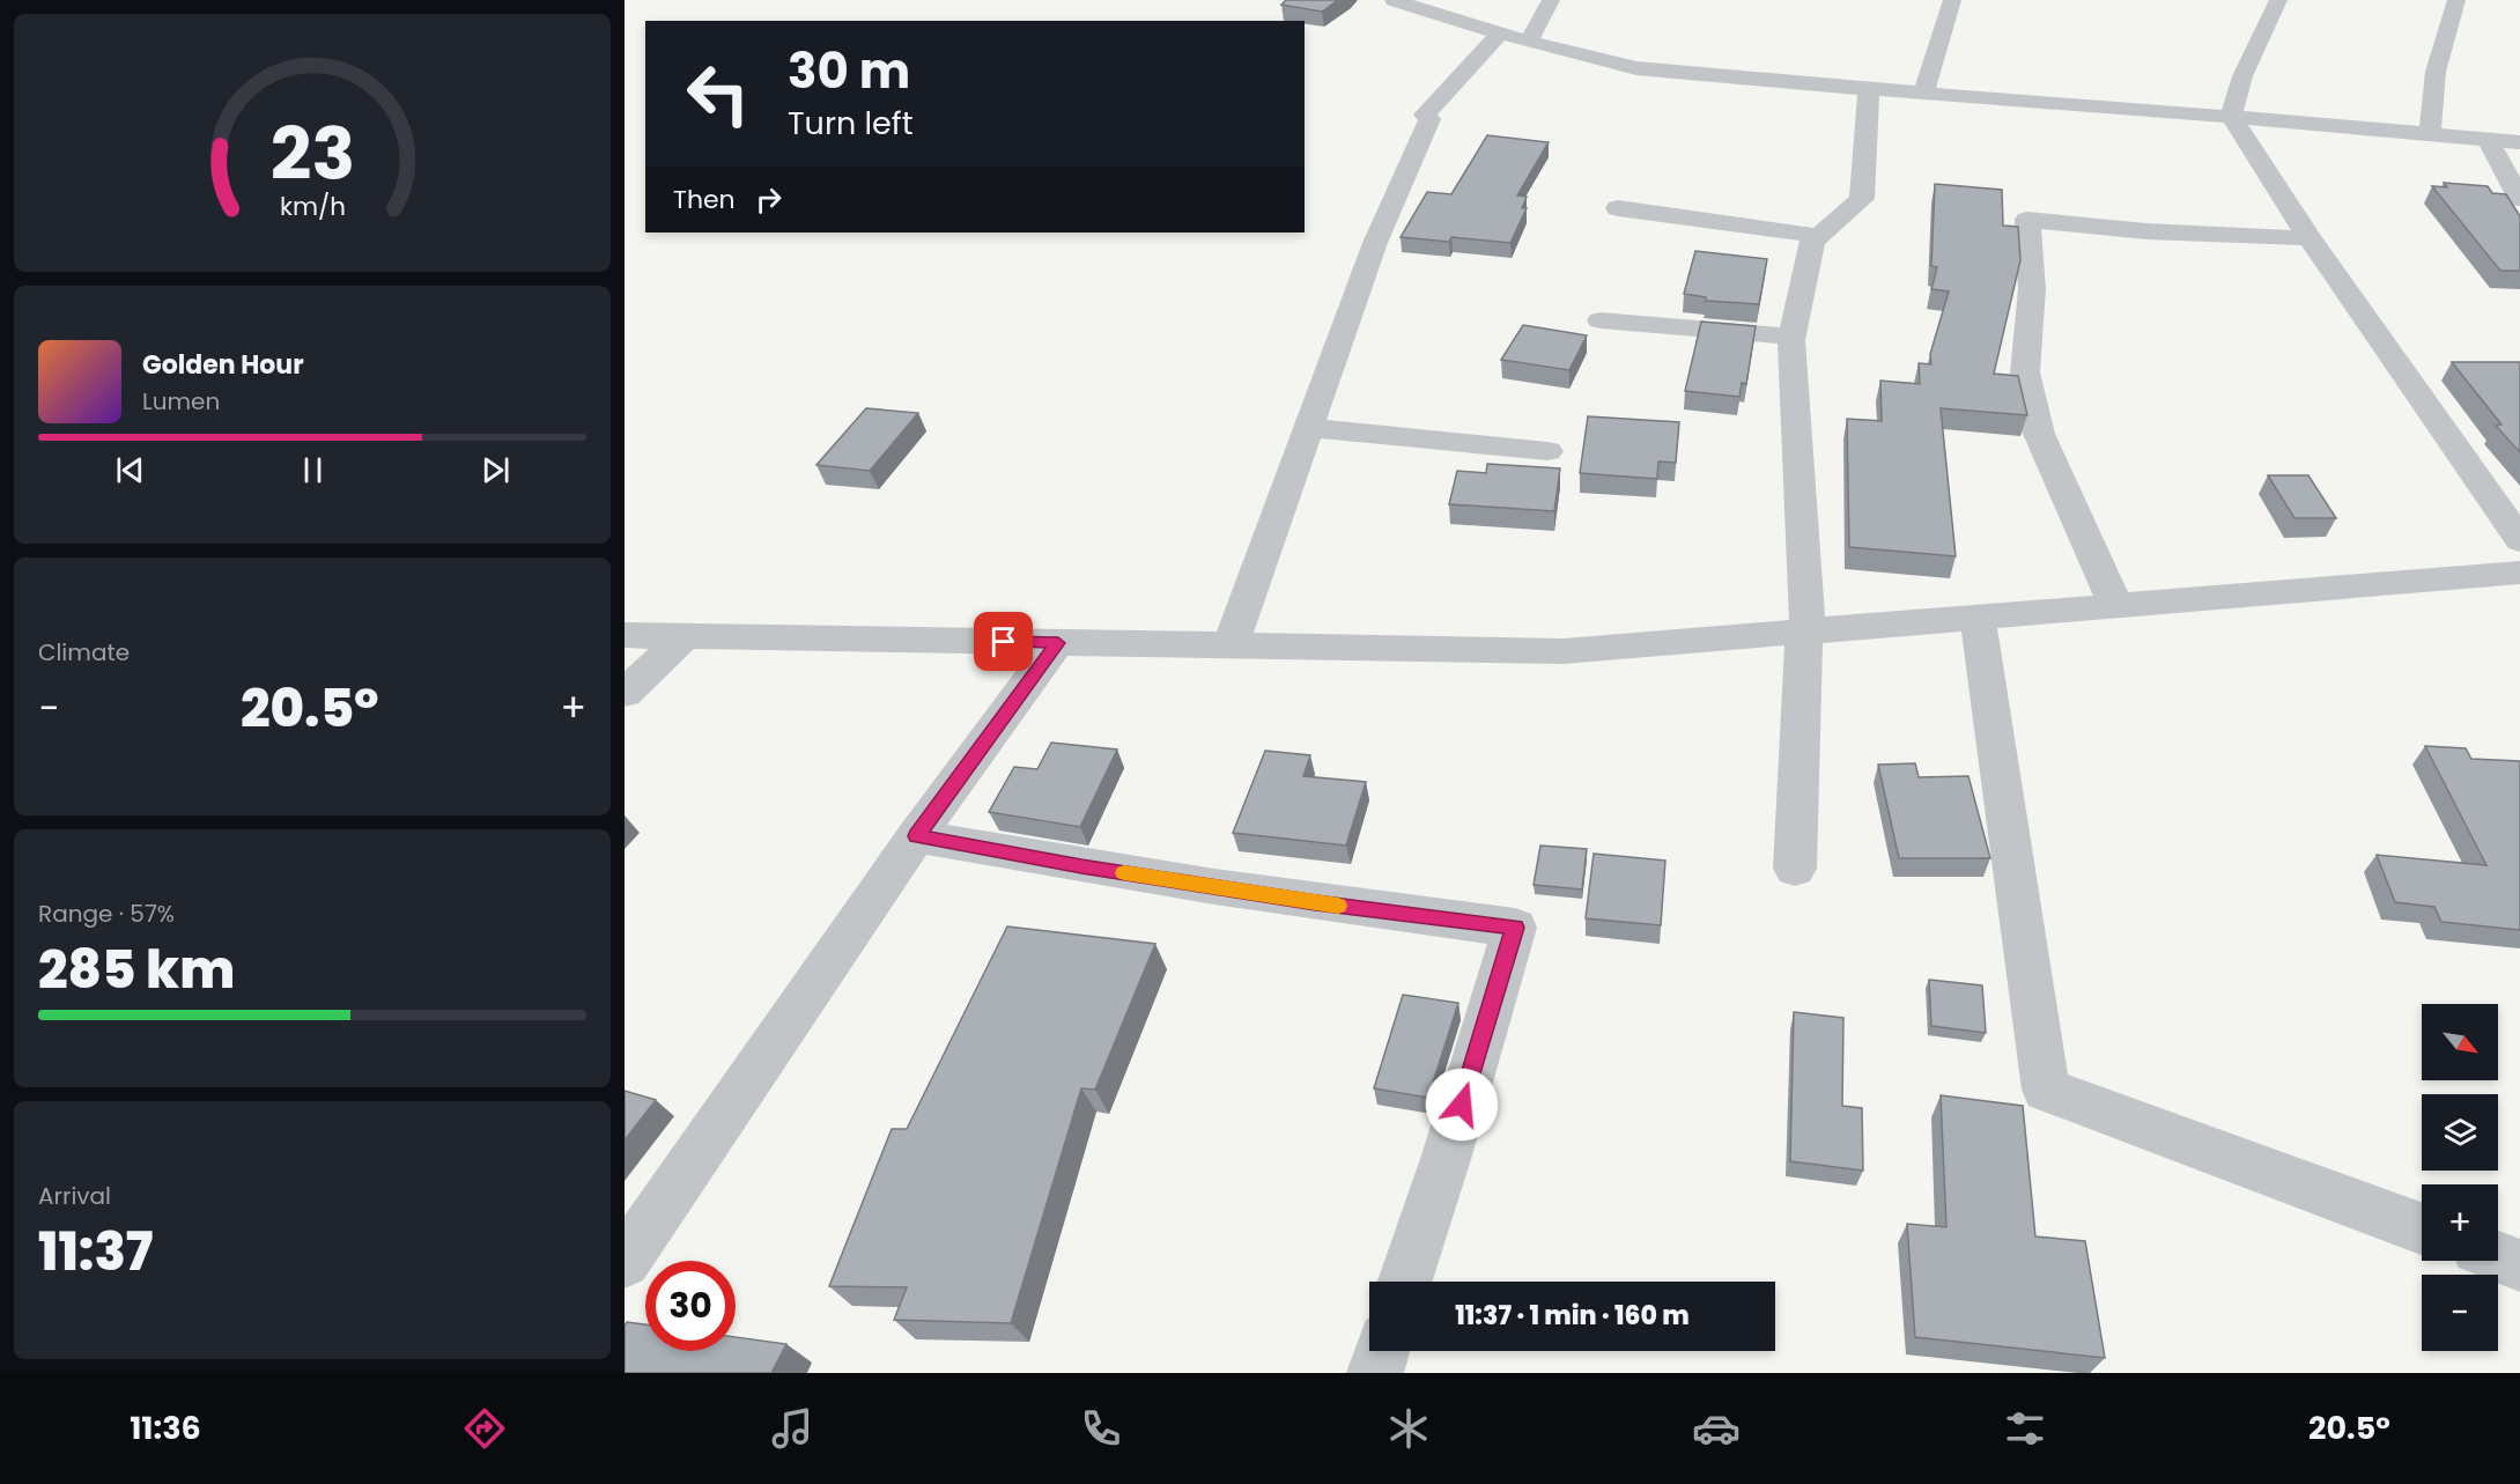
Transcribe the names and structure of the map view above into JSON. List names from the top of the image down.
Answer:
{
  "north": "bottom right",
  "page": {
    "turn": ["30 m", "Turn left"],
    "then": "Then",
    "song": ["Golden Hour", "Lumen"],
    "tile": [
      "Climate",
      ["Range · 57%", "285 km"],
      ["Arrival", "11:37"]
    ],
    "heat": ["−", "20.5°", "+"],
    "map_buttons": ["+", "−"],
    "limit": "30",
    "trip": "11:37 · 1 min · 160 m",
    "tabs": ["11:36", "20.5°"],
    "gauge": ["23", "km/h"]
  }
}
